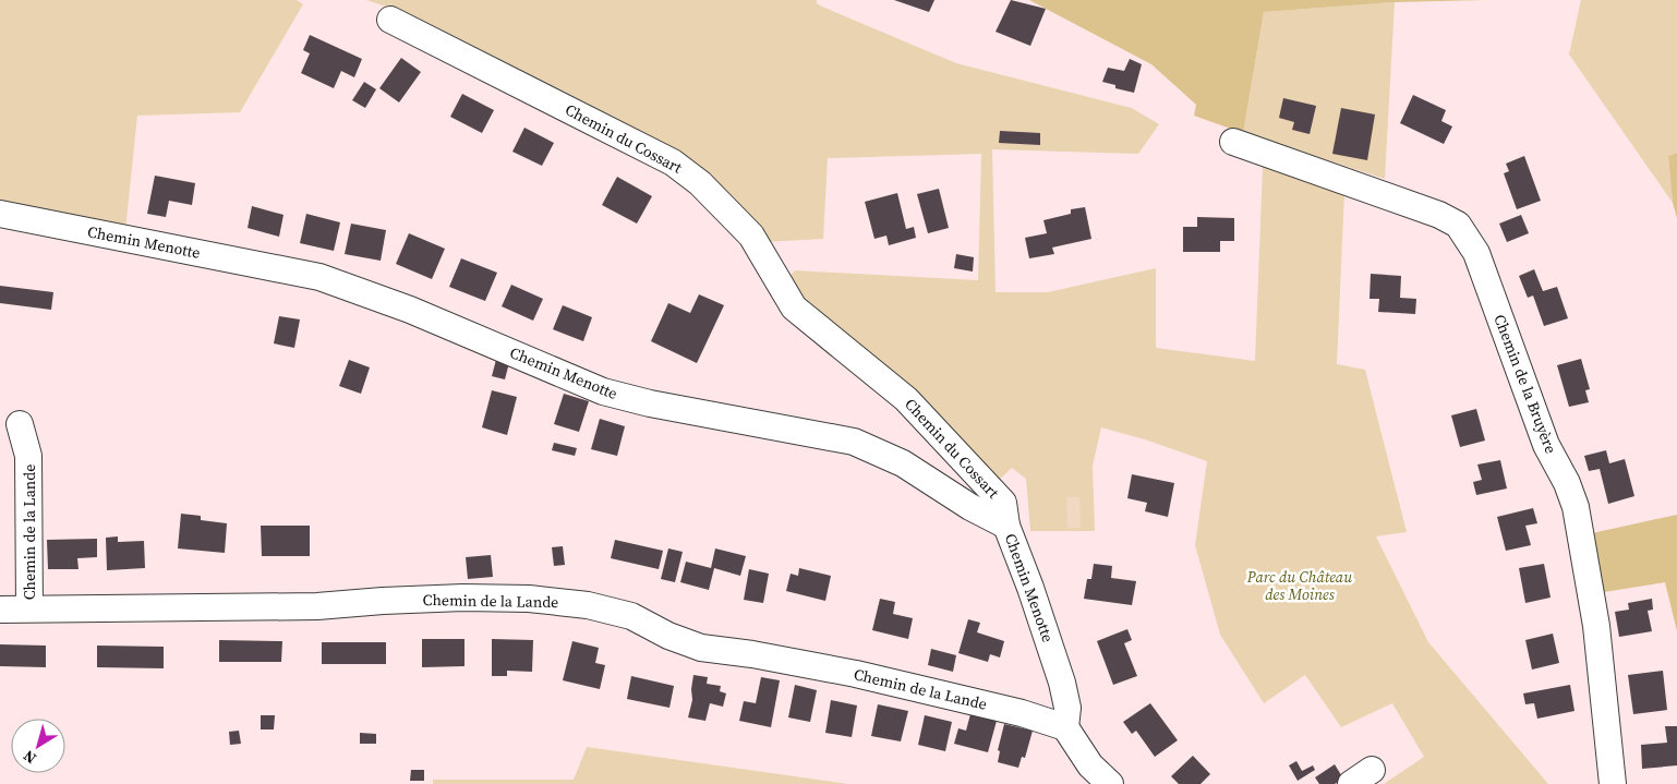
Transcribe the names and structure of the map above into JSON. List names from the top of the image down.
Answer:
{
  "streets": {
    "street": [
      "Chemin du Cossart",
      "Chemin Menotte",
      "Chemin de la Bruyère",
      "Chemin de la Lande"
    ]
  },
  "crossings": [
    ["Chemin du Cossart", "Chemin Menotte"],
    ["Chemin Menotte", "Chemin de la Lande"]
  ],
  "parks": ["Parc du Château des Moines"],
  "north": "bottom left"
}
